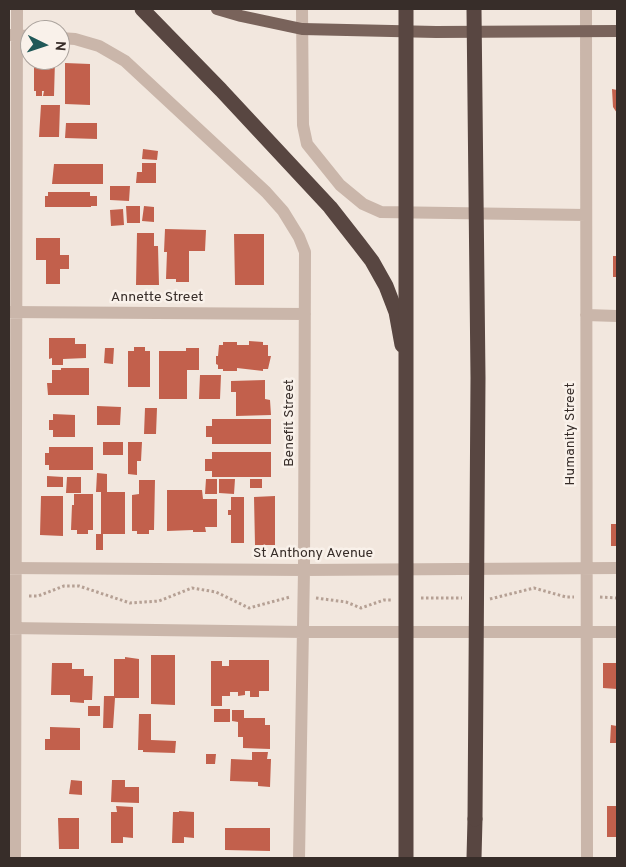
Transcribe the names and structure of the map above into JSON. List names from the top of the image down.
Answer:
{
  "streets": {
    "street": [
      "Annette Street",
      "Benefit Street",
      "Humanity Street",
      "St Anthony Avenue"
    ]
  },
  "crossings": [
    ["Annette Street", "Benefit Street"],
    ["Benefit Street", "St Anthony Avenue"],
    ["Humanity Street", "St Anthony Avenue"]
  ],
  "north": "right"
}
